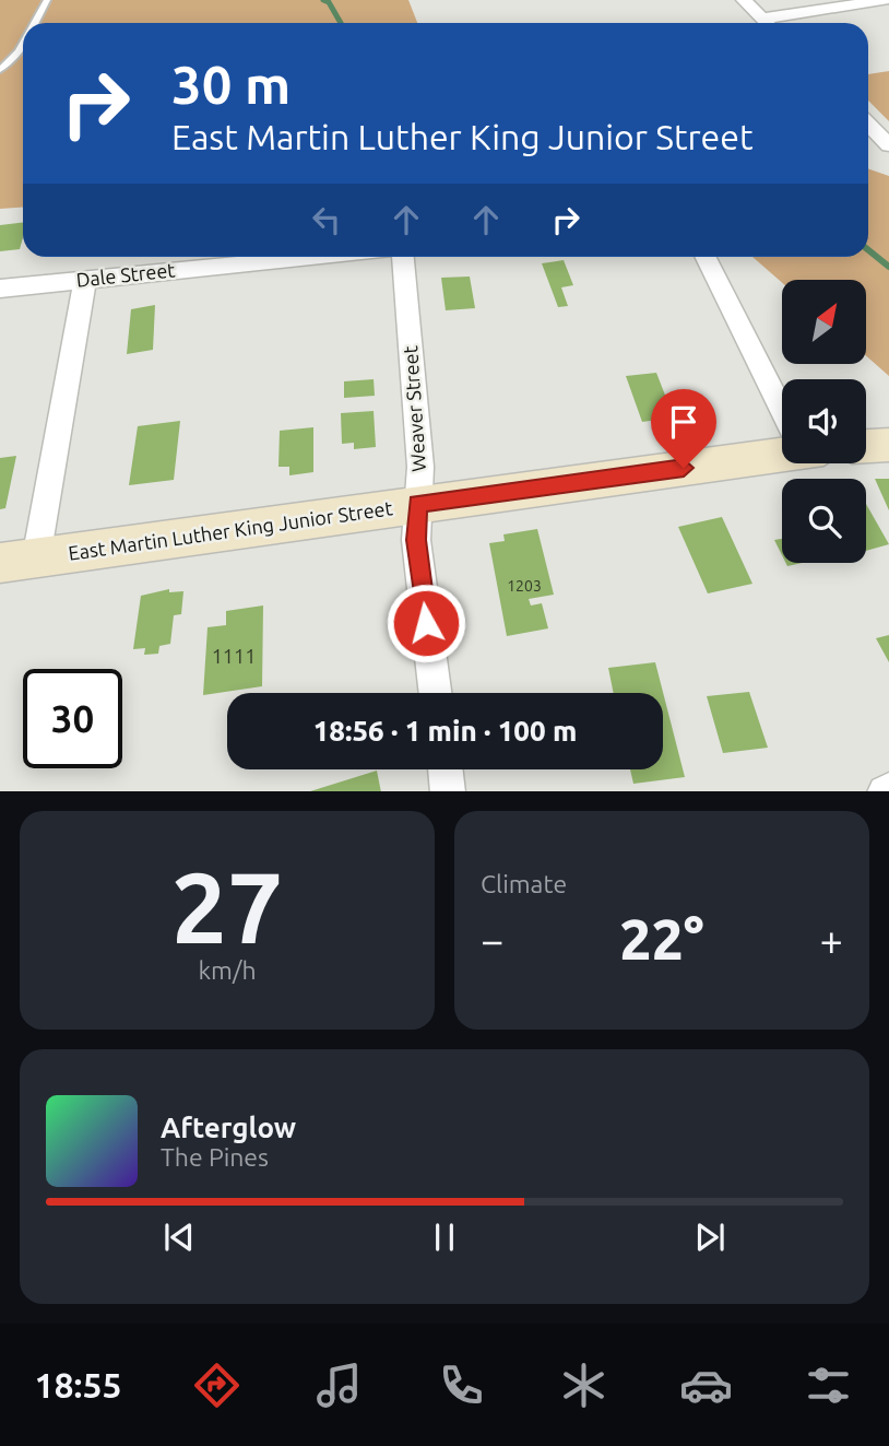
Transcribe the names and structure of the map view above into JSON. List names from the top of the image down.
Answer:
{
  "streets": {
    "street": ["Dale Street", "Weaver Street", "East Martin Luther King Junior Street"]
  },
  "crossings": [
    ["Weaver Street", "East Martin Luther King Junior Street"]
  ],
  "house_numbers": ["1203", "1111"],
  "north": "top right",
  "page": {
    "turn": ["30 m", "East Martin Luther King Junior Street"],
    "limit": "30",
    "trip": "18:56 · 1 min · 100 m",
    "tile": [
      ["27", "km/h"],
      "Climate"
    ],
    "heat": ["−", "22°", "+"],
    "song": ["Afterglow", "The Pines"],
    "tabs": "18:55"
  }
}
